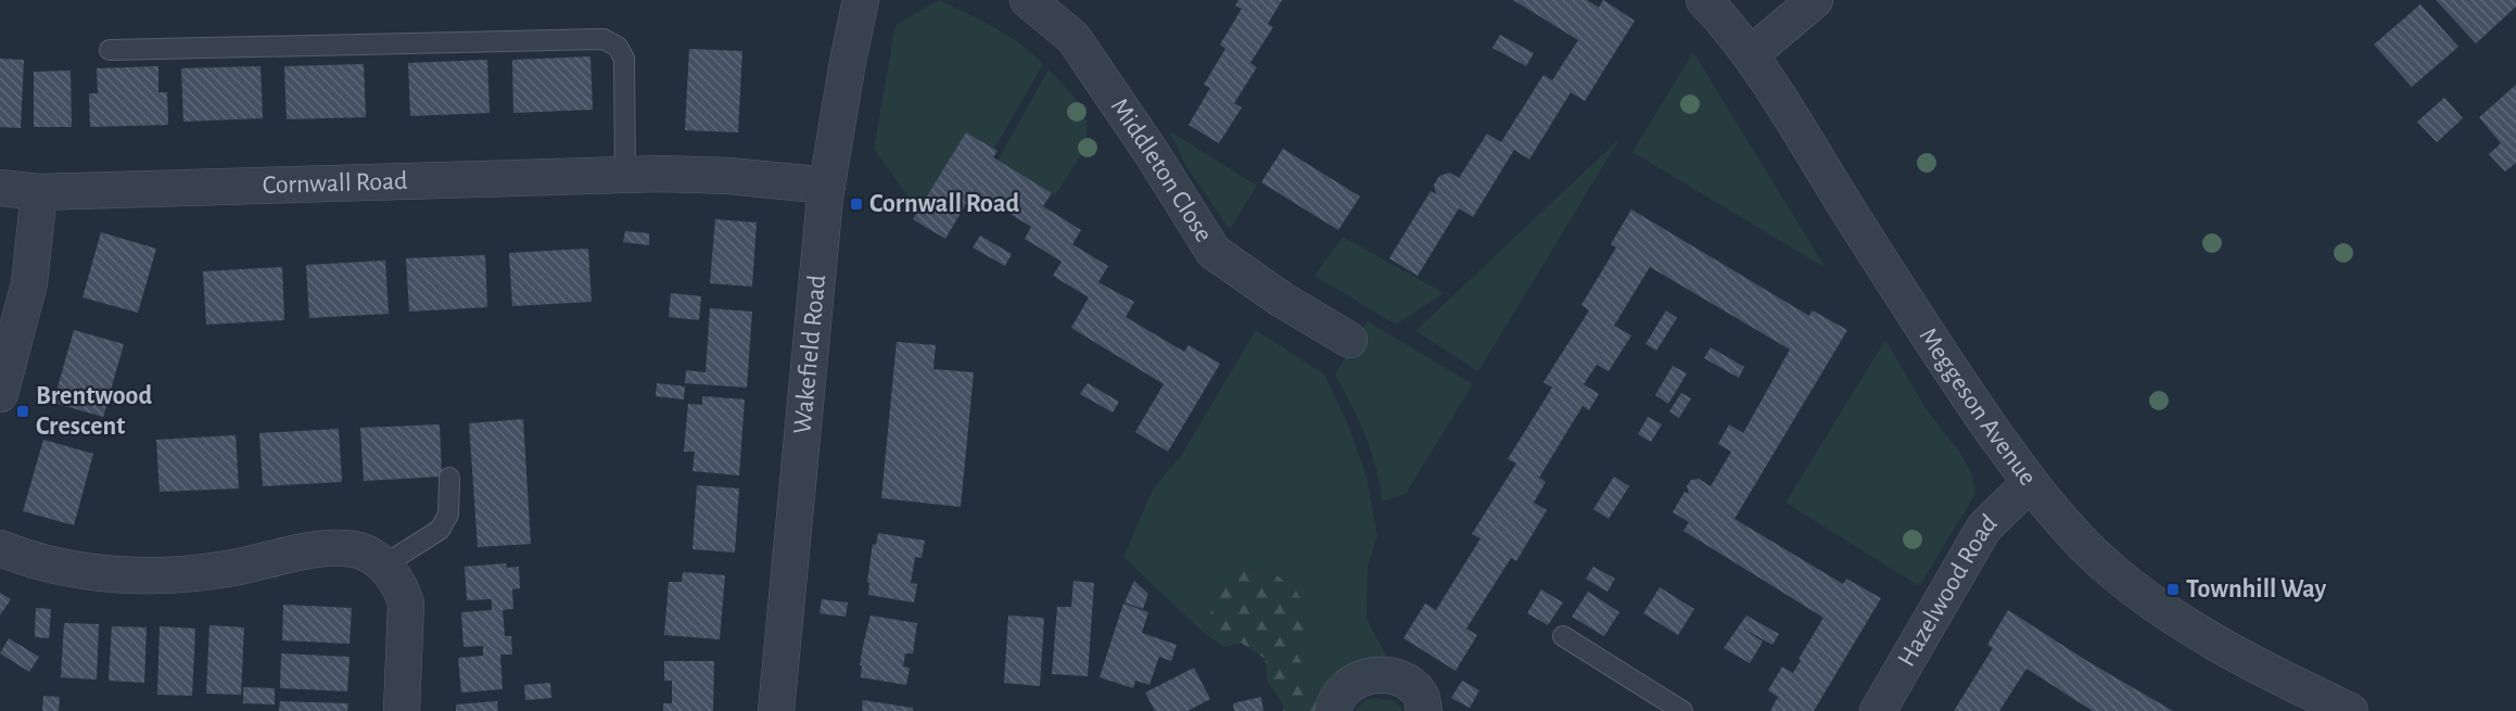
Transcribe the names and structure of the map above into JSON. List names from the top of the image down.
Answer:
{
  "streets": {
    "street": [
      "Middleton Close",
      "Cornwall Road",
      "Wakefield Road",
      "Meggeson Avenue",
      "Hazelwood Road"
    ]
  },
  "crossings": [
    ["Cornwall Road", "Wakefield Road"],
    ["Meggeson Avenue", "Hazelwood Road"]
  ],
  "places": {
    "transit": ["Cornwall Road", "Brentwood Crescent", "Townhill Way"]
  }
}
